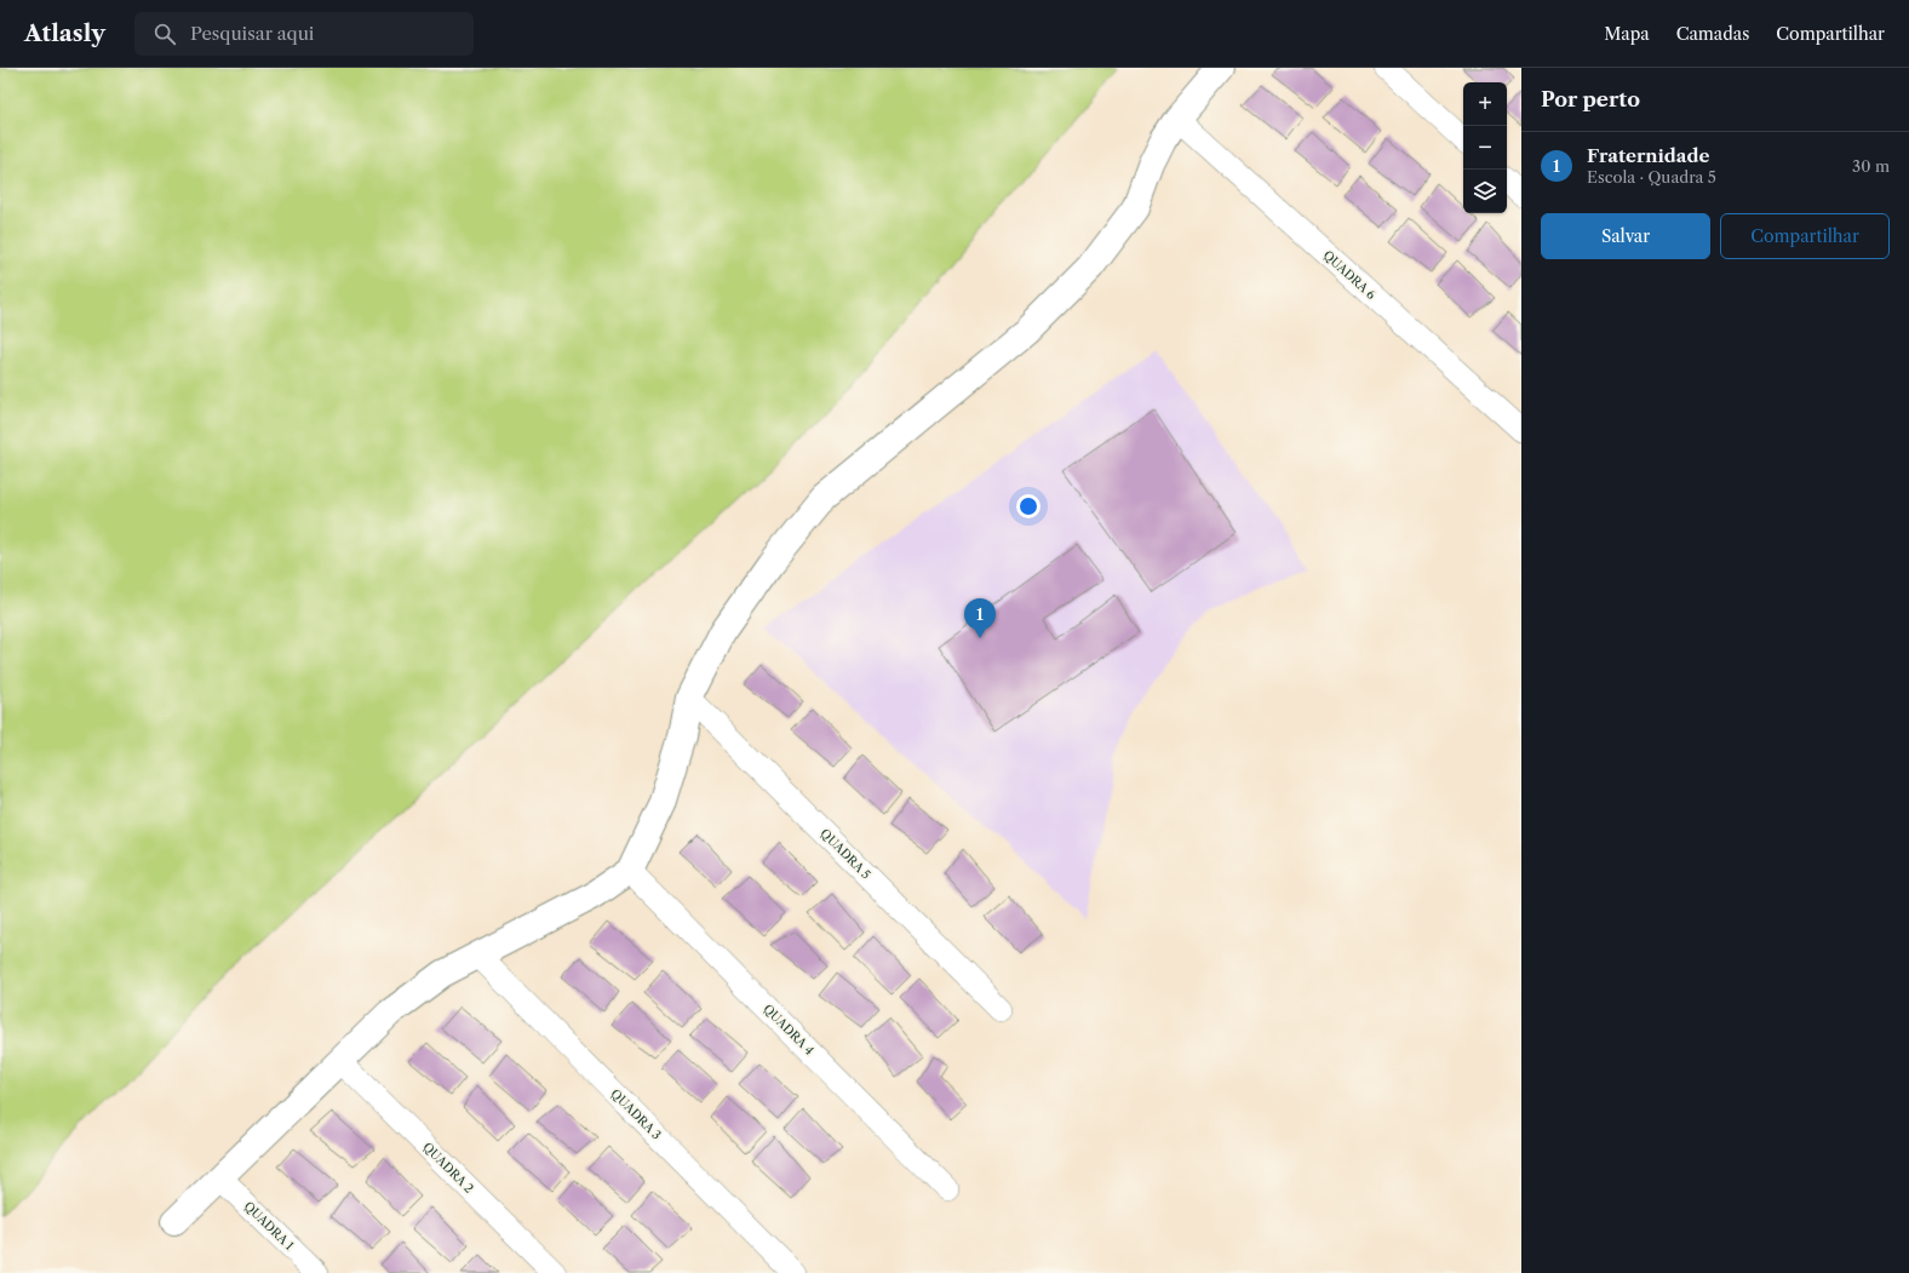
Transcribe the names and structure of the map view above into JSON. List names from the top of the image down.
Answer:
{
  "streets": {
    "street": [
      "QUADRA 6",
      "QUADRA 5",
      "QUADRA 4",
      "QUADRA 3",
      "QUADRA 2",
      "QUADRA 1"
    ]
  },
  "page": {
    "header": "Atlasly",
    "search": "Pesquisar aqui",
    "nav": ["Mapa", "Camadas", "Compartilhar"],
    "heading": "Por perto",
    "map_buttons": ["+", "−"],
    "list": [
      {
        "mark": "1",
        "name": "Fraternidade",
        "note": "Escola · Quadra 5",
        "value": "30 m"
      }
    ],
    "buttons": ["Salvar", "Compartilhar"],
    "pins": "1"
  }
}
